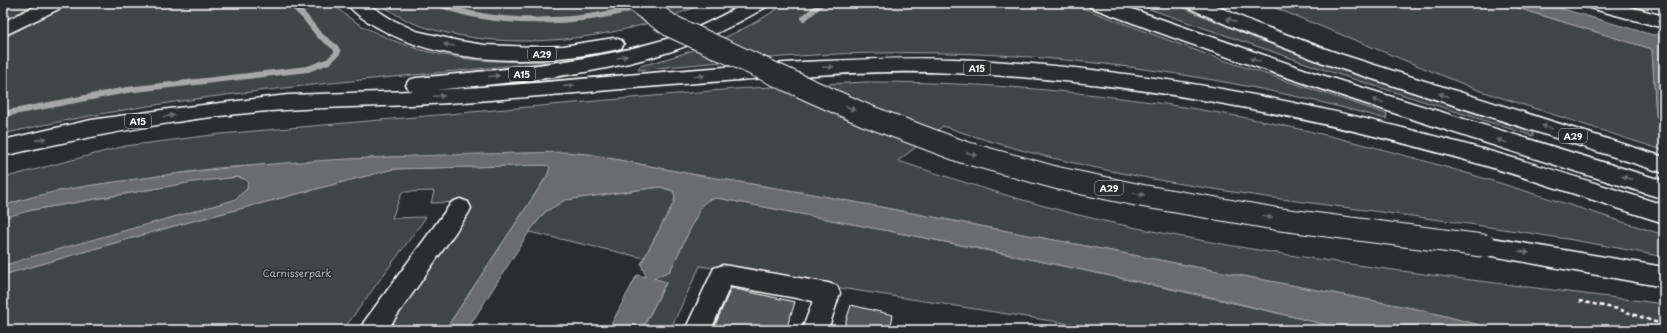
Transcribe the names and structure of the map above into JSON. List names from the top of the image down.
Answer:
{
  "streets": {
    "main road": ["A29", "A15"]
  },
  "parks": ["Carnisserpark"]
}
